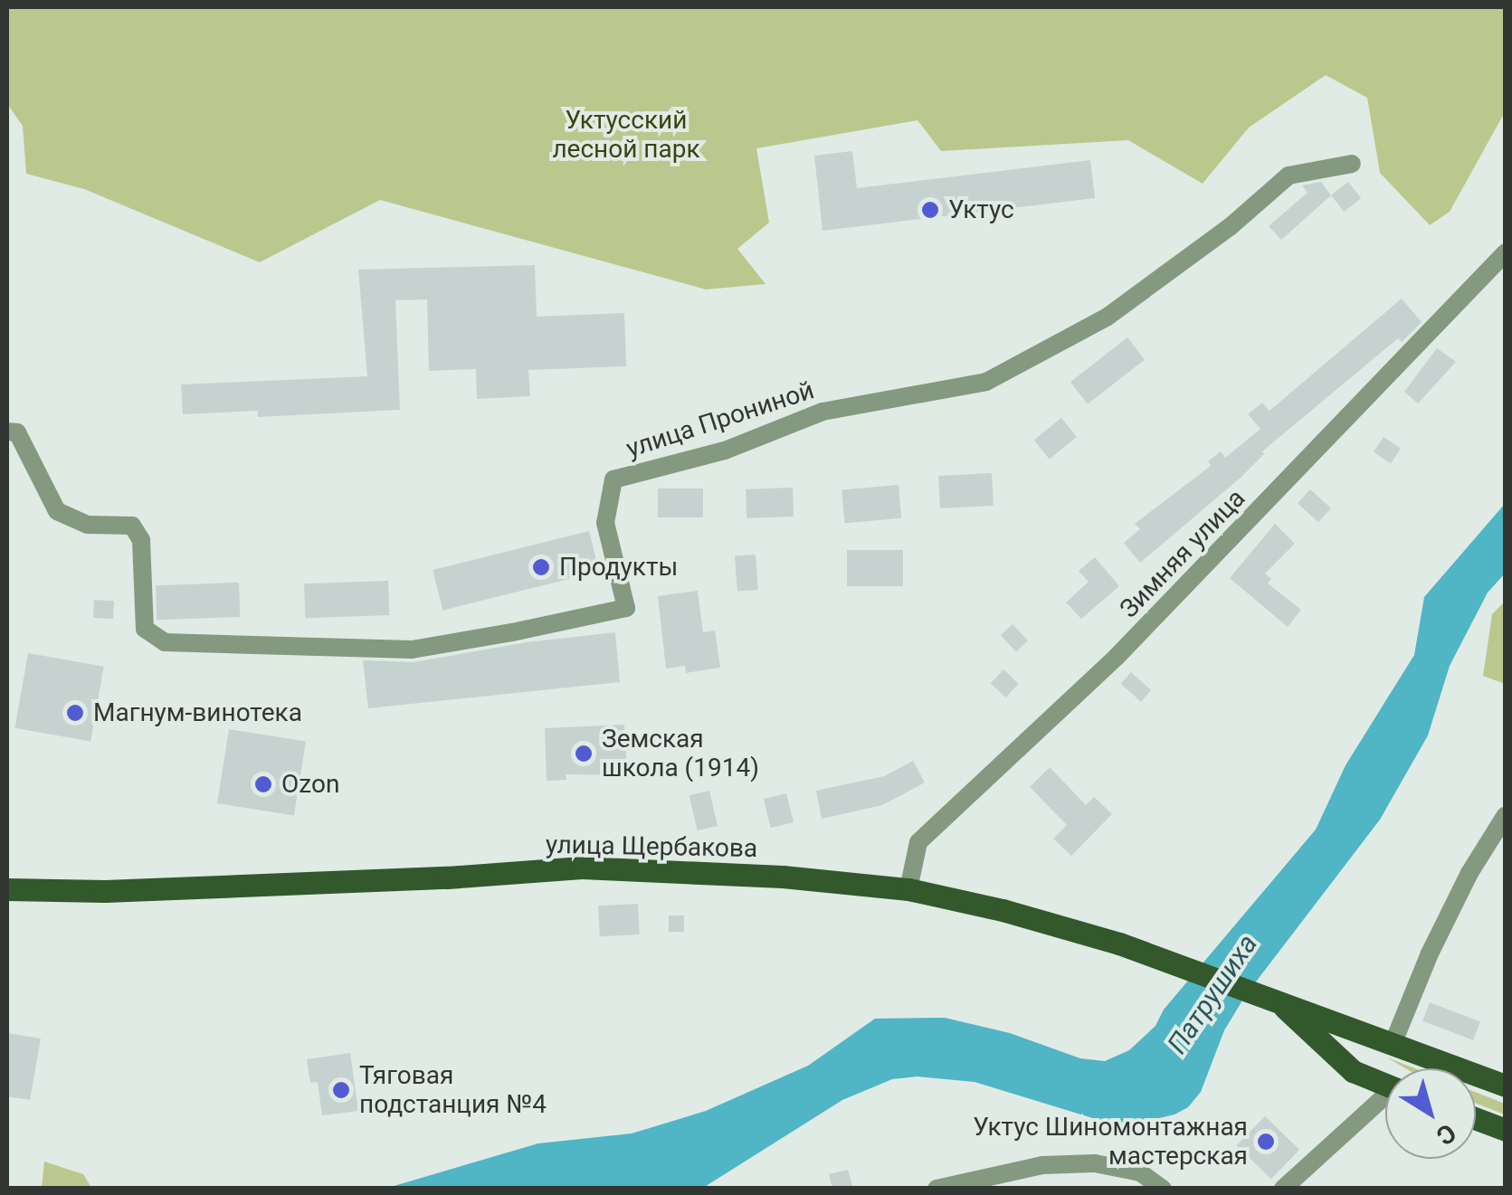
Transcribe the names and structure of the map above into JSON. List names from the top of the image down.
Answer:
{
  "streets": {
    "main road": ["улица Щербакова"],
    "street": ["улица Прониной", "Зимняя улица"]
  },
  "crossings": [
    ["Зимняя улица", "улица Щербакова"]
  ],
  "water": ["Патрушиха"],
  "parks": ["Уктусский лесной парк"],
  "places": [
    "Уктус",
    "Продукты",
    "Магнум-винотека",
    "Земская школа (1914)",
    "Ozon",
    "Тяговая подстанция №4",
    "Уктус Шиномонтажная мастерская"
  ],
  "north": "bottom right"
}
